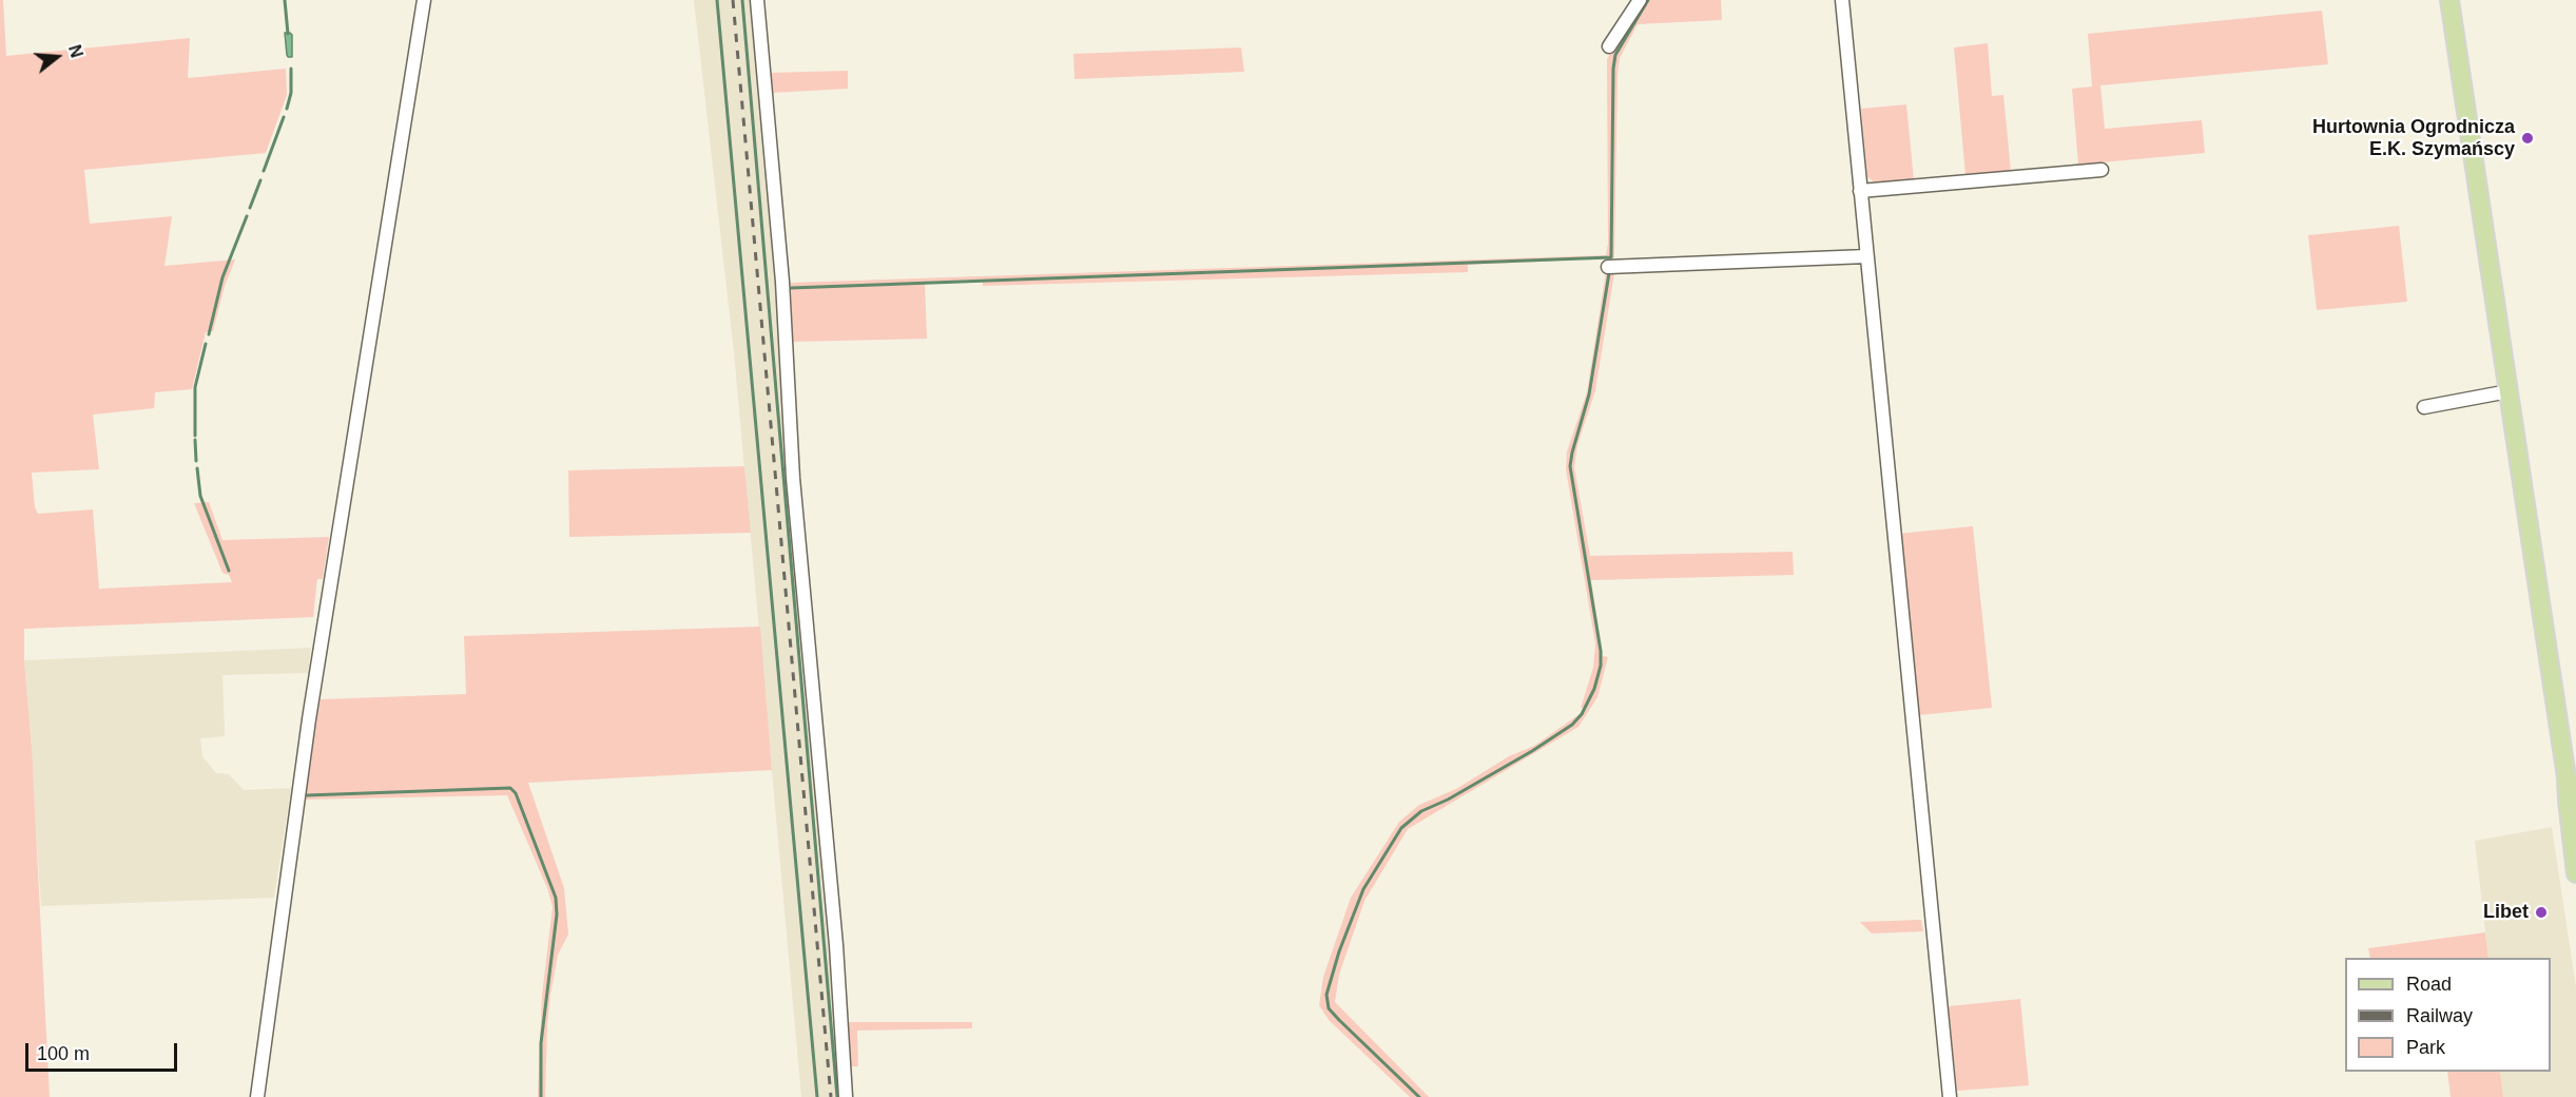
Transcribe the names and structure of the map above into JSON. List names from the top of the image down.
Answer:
{
  "places": ["Hurtownia Ogrodnicza E.K. Szymańscy", "Libet"],
  "legend": ["Road", "Railway", "Park"],
  "scale_bar": "100 m",
  "north": "right"
}
